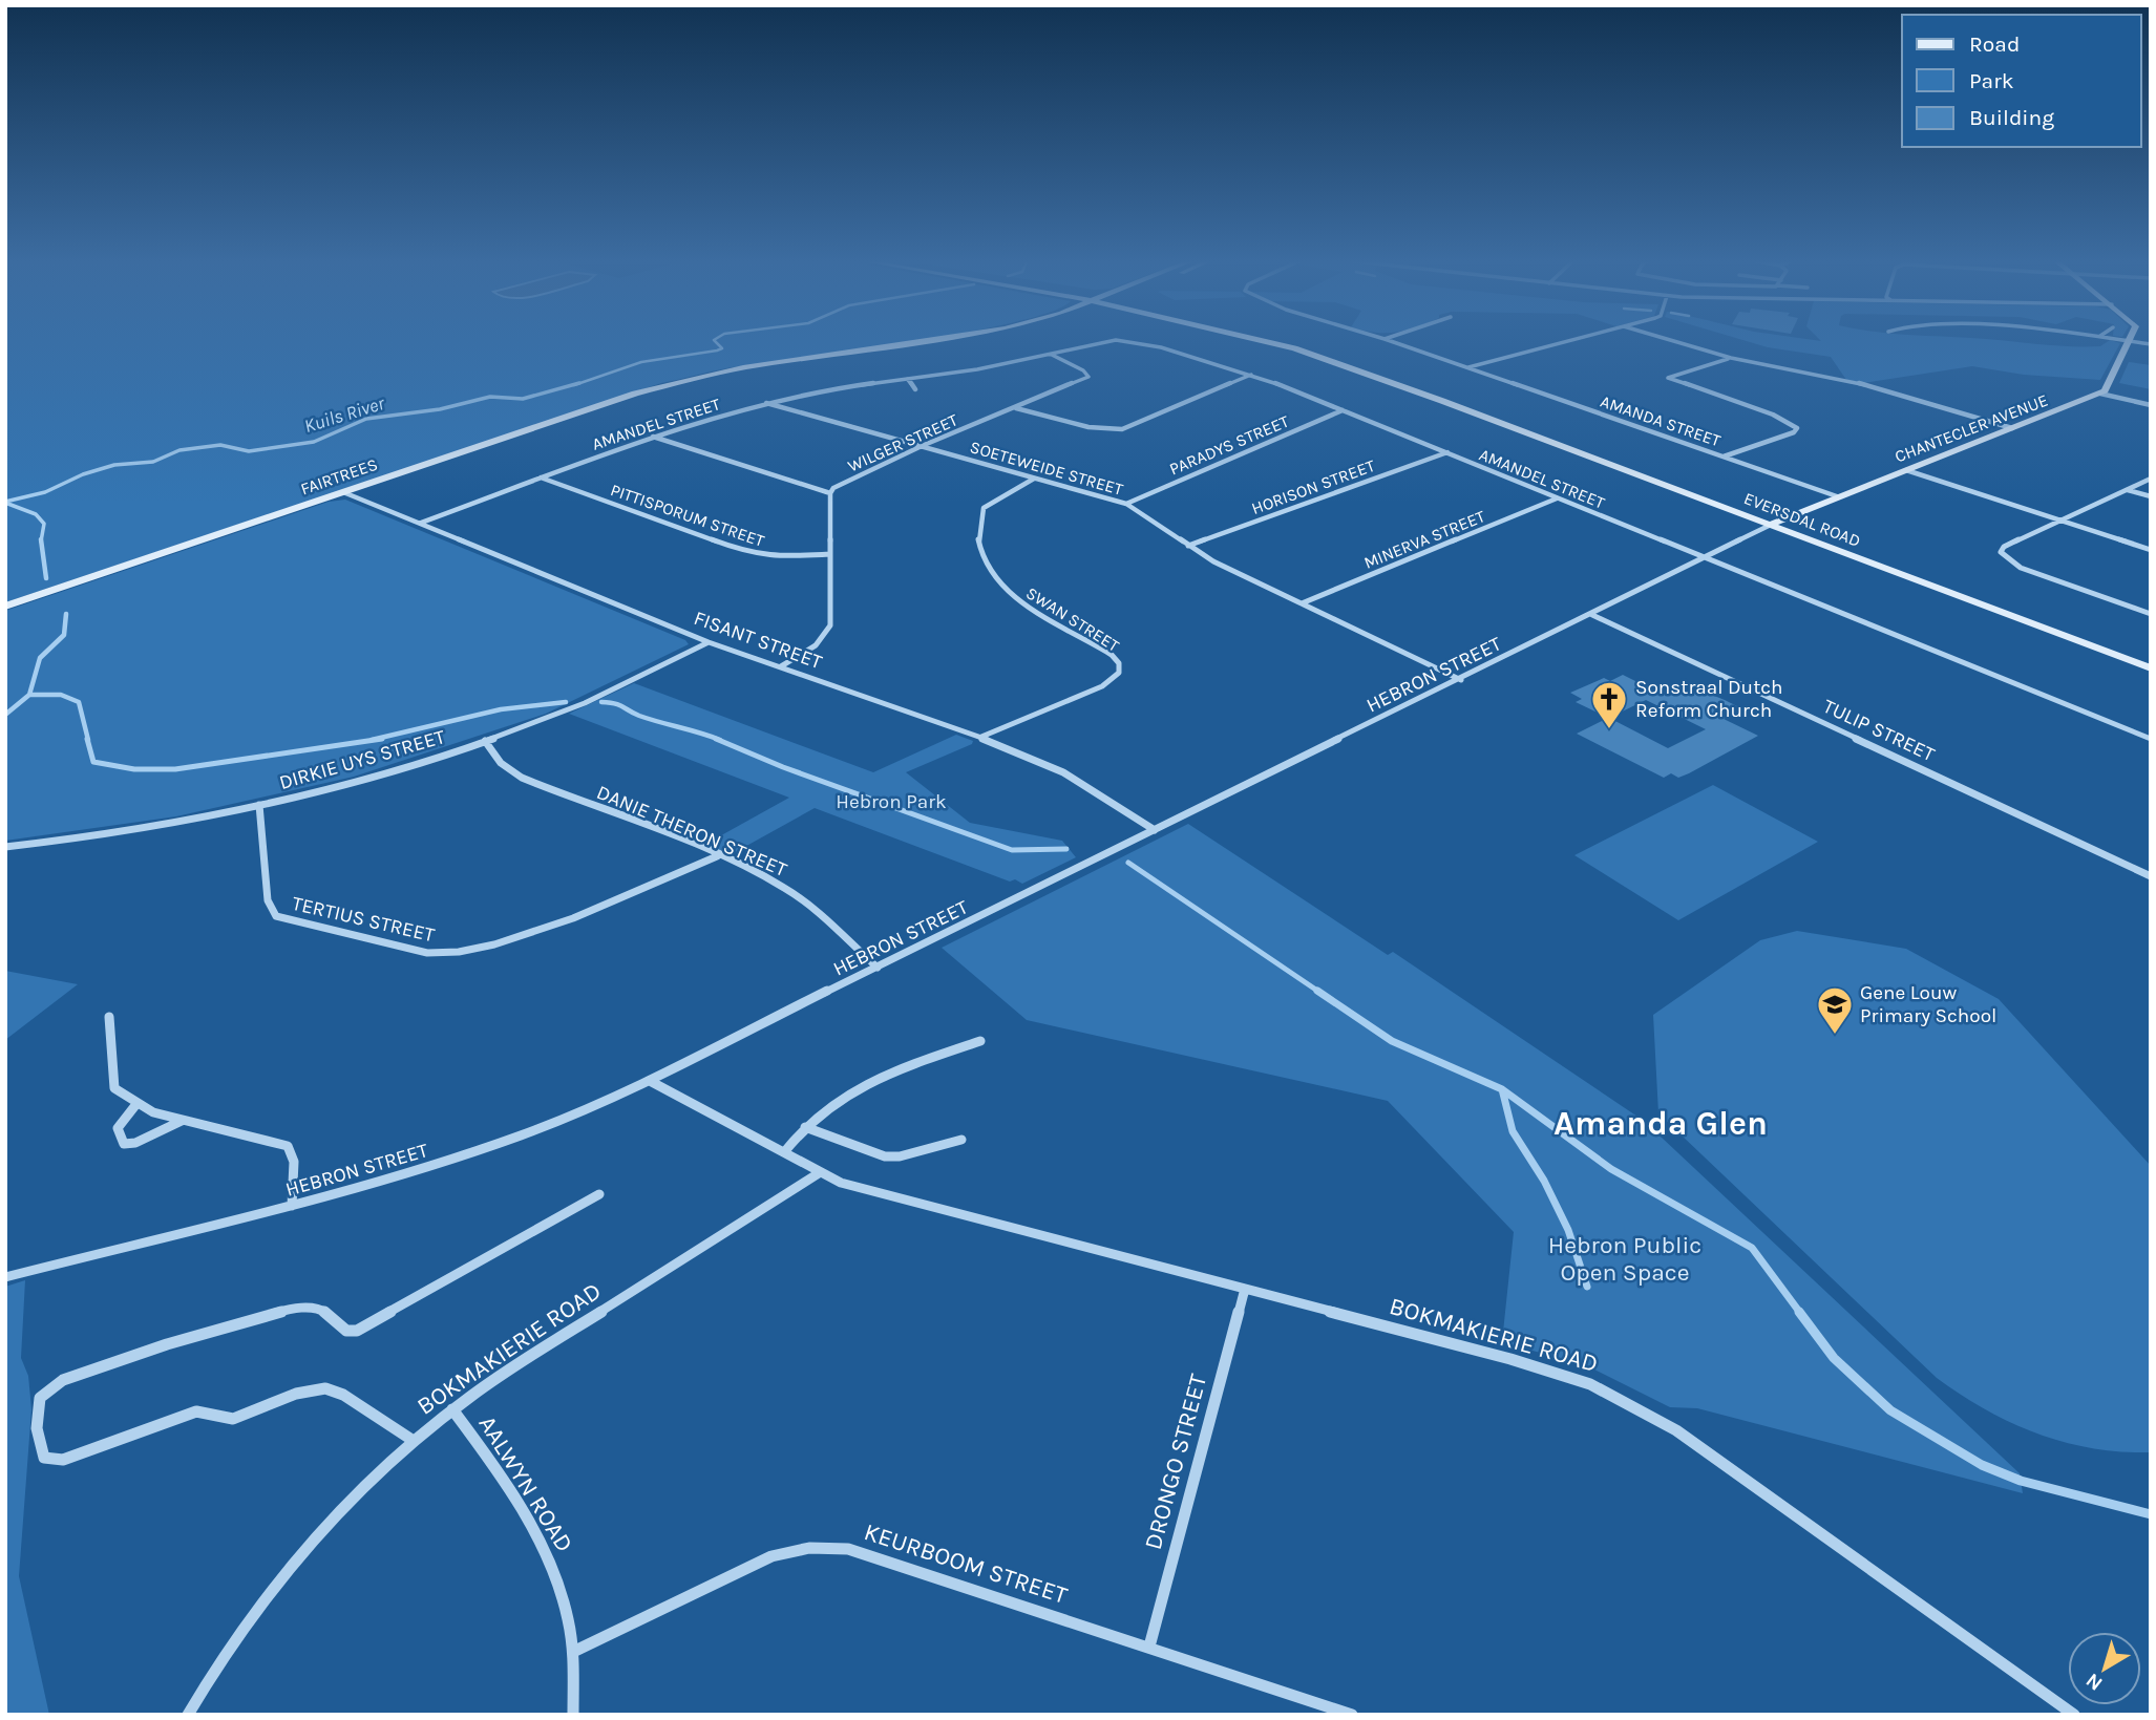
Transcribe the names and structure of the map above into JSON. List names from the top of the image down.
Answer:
{
  "streets": {
    "street": [
      "AMANDA STREET",
      "AMANDEL STREET",
      "CHANTECLER AVENUE",
      "WILGER STREET",
      "PARADYS STREET",
      "SOETEWEIDE STREET",
      "FAIRTREES",
      "HORISON STREET",
      "PITTISPORUM STREET",
      "EVERSDAL ROAD",
      "MINERVA STREET",
      "SWAN STREET",
      "FISANT STREET",
      "HEBRON STREET",
      "TULIP STREET",
      "DIRKIE UYS STREET",
      "DANIE THERON STREET",
      "TERTIUS STREET",
      "BOKMAKIERIE ROAD",
      "DRONGO STREET",
      "AALWYN ROAD",
      "KEURBOOM STREET"
    ]
  },
  "crossings": [
    ["AMANDA STREET", "CHANTECLER AVENUE"],
    ["AMANDEL STREET", "WILGER STREET"],
    ["AMANDEL STREET", "PARADYS STREET"],
    ["AMANDEL STREET", "SOETEWEIDE STREET"],
    ["AMANDEL STREET", "HORISON STREET"],
    ["AMANDEL STREET", "PITTISPORUM STREET"],
    ["AMANDEL STREET", "MINERVA STREET"],
    ["AMANDEL STREET", "FISANT STREET"],
    ["AMANDEL STREET", "HEBRON STREET"],
    ["CHANTECLER AVENUE", "EVERSDAL ROAD"],
    ["CHANTECLER AVENUE", "HEBRON STREET"],
    ["WILGER STREET", "SOETEWEIDE STREET"],
    ["WILGER STREET", "PITTISPORUM STREET"],
    ["WILGER STREET", "FISANT STREET"],
    ["PARADYS STREET", "SOETEWEIDE STREET"],
    ["SOETEWEIDE STREET", "HORISON STREET"],
    ["SOETEWEIDE STREET", "MINERVA STREET"],
    ["SOETEWEIDE STREET", "SWAN STREET"],
    ["SOETEWEIDE STREET", "HEBRON STREET"],
    ["FAIRTREES", "FISANT STREET"],
    ["EVERSDAL ROAD", "HEBRON STREET"],
    ["SWAN STREET", "FISANT STREET"],
    ["FISANT STREET", "HEBRON STREET"],
    ["FISANT STREET", "DIRKIE UYS STREET"],
    ["HEBRON STREET", "TULIP STREET"],
    ["HEBRON STREET", "DANIE THERON STREET"],
    ["HEBRON STREET", "BOKMAKIERIE ROAD"],
    ["DIRKIE UYS STREET", "DANIE THERON STREET"],
    ["DIRKIE UYS STREET", "TERTIUS STREET"],
    ["DANIE THERON STREET", "TERTIUS STREET"],
    ["BOKMAKIERIE ROAD", "DRONGO STREET"],
    ["BOKMAKIERIE ROAD", "AALWYN ROAD"],
    ["DRONGO STREET", "KEURBOOM STREET"],
    ["AALWYN ROAD", "KEURBOOM STREET"]
  ],
  "districts": ["Amanda Glen"],
  "water": ["Kuils River"],
  "parks": ["Hebron Park", "Hebron Public Open Space"],
  "places": {
    "church": ["Sonstraal Dutch Reform Church"],
    "school or university": ["Gene Louw Primary School"]
  },
  "legend": ["Road", "Park", "Building"],
  "north": "bottom left"
}
